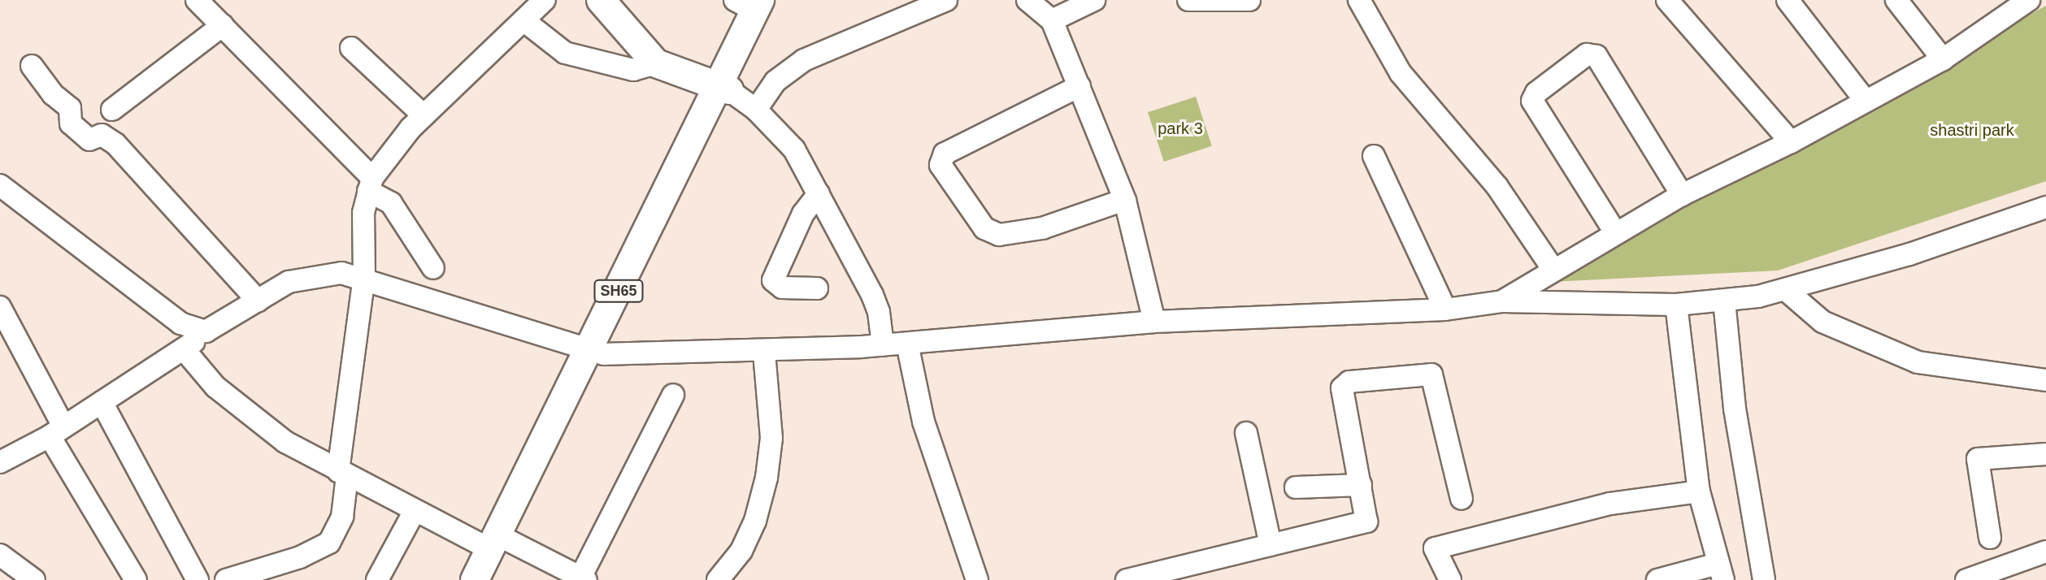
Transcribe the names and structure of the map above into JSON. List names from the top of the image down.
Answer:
{
  "streets": {
    "main road": ["SH65"]
  },
  "parks": ["park 3", "shastri park"]
}
